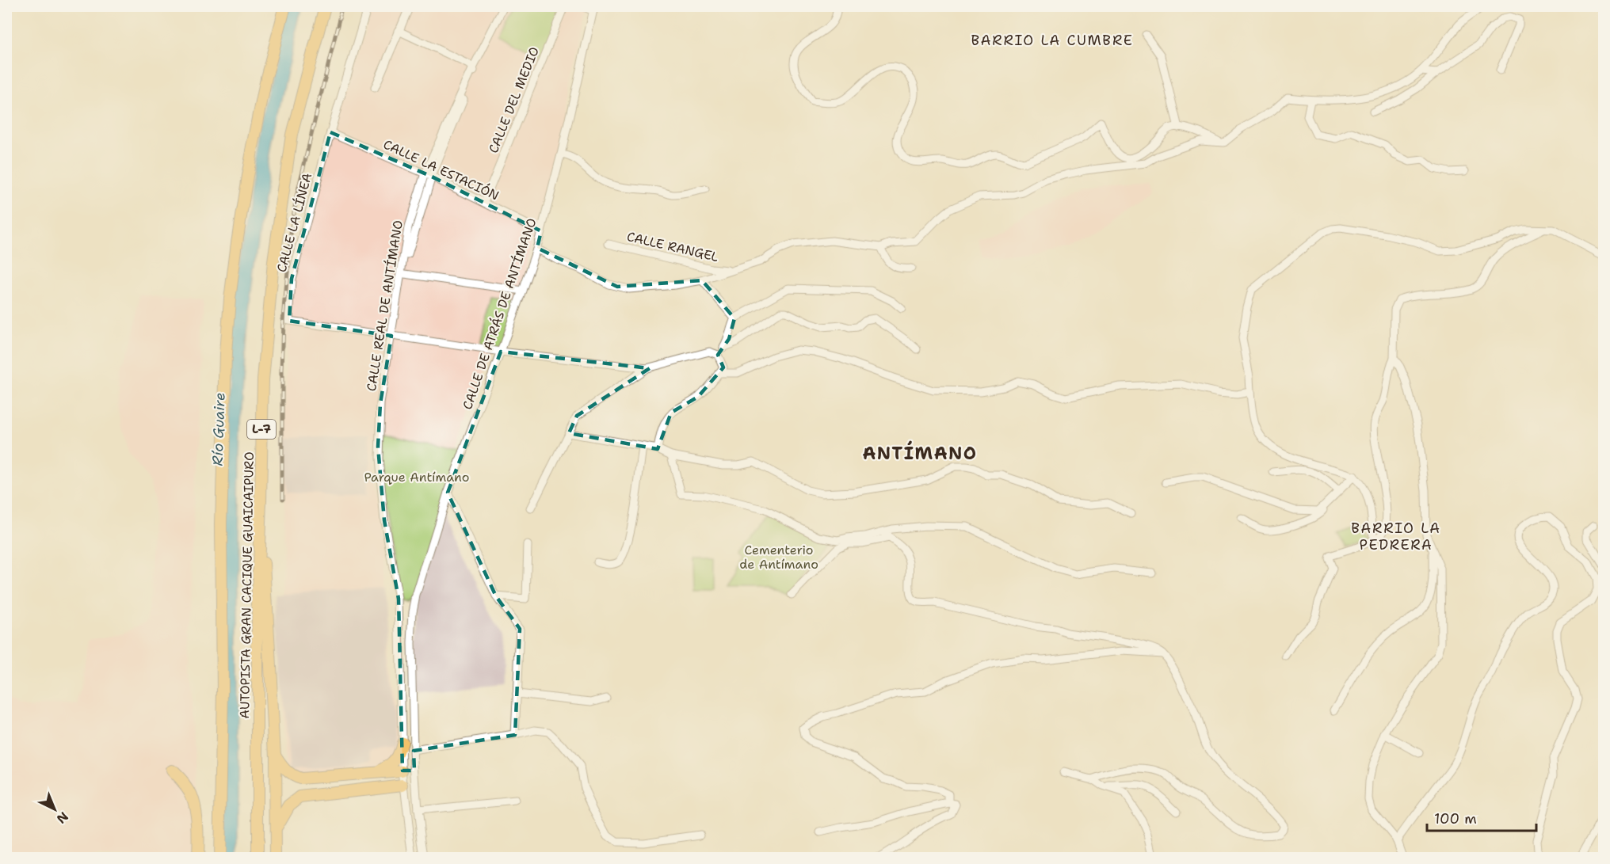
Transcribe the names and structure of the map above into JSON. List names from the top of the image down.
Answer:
{
  "streets": {
    "highway": ["L-7", "AUTOPISTA GRAN CACIQUE GUAICAIPURO"],
    "street": [
      "CALLE DEL MEDIO",
      "CALLE LA ESTACIÓN",
      "CALLE LA LÍNEA",
      "CALLE RANGEL",
      "CALLE REAL DE ANTÍMANO",
      "CALLE DE ATRÁS DE ANTÍMANO"
    ]
  },
  "crossings": [
    ["CALLE DEL MEDIO", "CALLE LA ESTACIÓN"],
    ["CALLE LA ESTACIÓN", "CALLE LA LÍNEA"],
    ["CALLE LA ESTACIÓN", "CALLE REAL DE ANTÍMANO"],
    ["CALLE LA ESTACIÓN", "CALLE DE ATRÁS DE ANTÍMANO"],
    ["CALLE LA LÍNEA", "CALLE REAL DE ANTÍMANO"],
    ["CALLE REAL DE ANTÍMANO", "CALLE DE ATRÁS DE ANTÍMANO"]
  ],
  "districts": ["BARRIO LA CUMBRE", "ANTÍMANO", "BARRIO LA PEDRERA"],
  "water": ["Río Guaire"],
  "parks": ["Parque Antímano", "Cementerio de Antímano"],
  "scale_bar": "100 m",
  "north": "bottom right"
}
